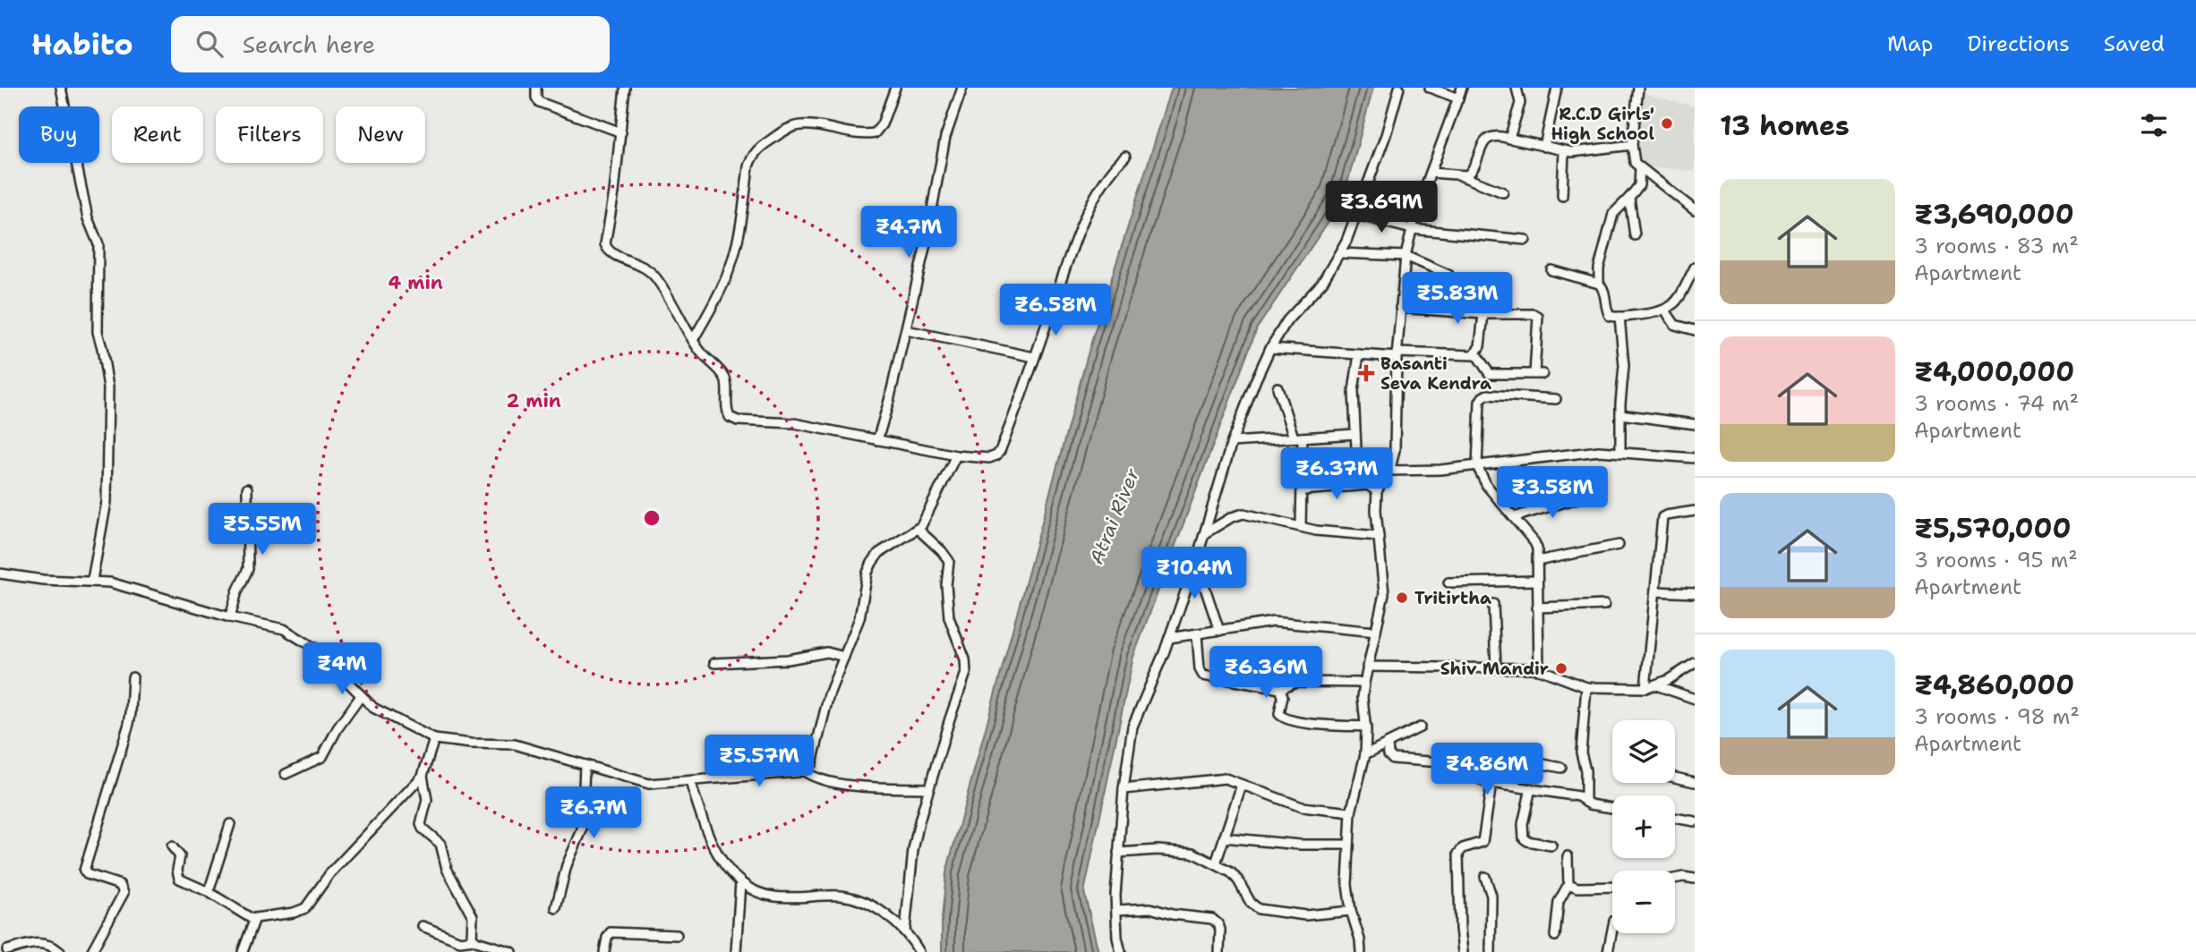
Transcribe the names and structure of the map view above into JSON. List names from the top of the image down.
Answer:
{
  "water": ["Atrai River"],
  "places": {
    "other": ["R.C.D Girls' High School", "Tritirtha", "Shiv Mandir"],
    "health": ["Basanti Seva Kendra"]
  },
  "page": {
    "header": "Habito",
    "search": "Search here",
    "nav": ["Map", "Directions", "Saved"],
    "heading": "13 homes",
    "chip": [
      "Buy",
      "Rent",
      "Filters",
      "New"
    ],
    "list": [
      {
        "name": "₹3,690,000",
        "note": "3 rooms · 83 m² · Apartment"
      },
      {
        "name": "₹4,000,000",
        "note": "3 rooms · 74 m² · Apartment"
      },
      {
        "name": "₹5,570,000",
        "note": "3 rooms · 95 m² · Apartment"
      },
      {
        "name": "₹4,860,000",
        "note": "3 rooms · 98 m² · Apartment"
      }
    ],
    "price": [
      "₹3.69M",
      "₹4.7M",
      "₹5.83M",
      "₹6.58M",
      "₹6.37M",
      "₹3.58M",
      "₹5.55M",
      "₹10.4M",
      "₹4M",
      "₹6.36M",
      "₹5.57M",
      "₹4.86M",
      "₹6.7M"
    ],
    "map_buttons": ["+", "−"]
  },
  "rings": ["4 min", "2 min"]
}
